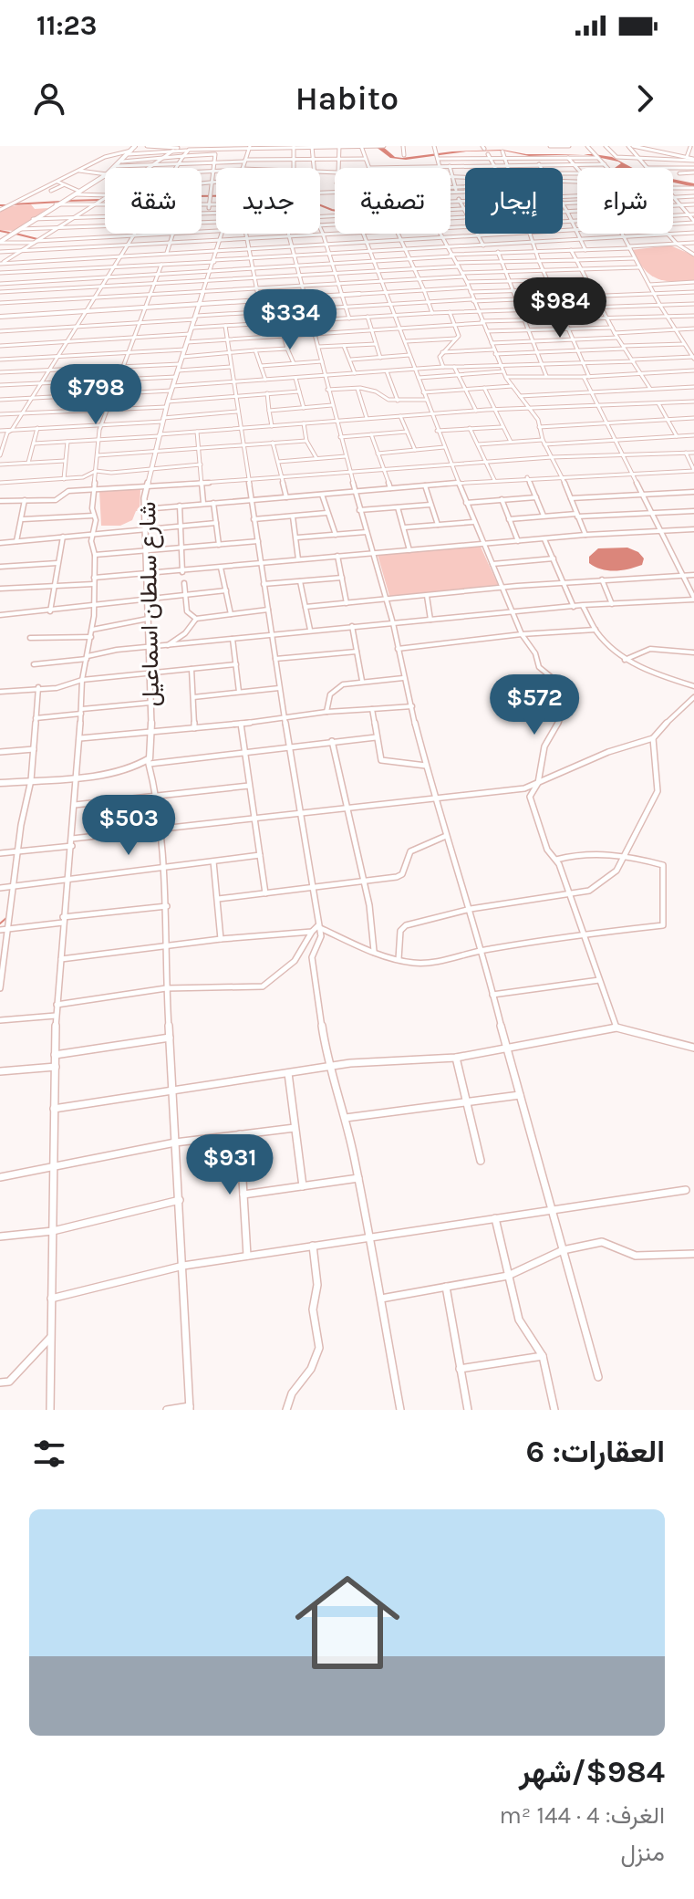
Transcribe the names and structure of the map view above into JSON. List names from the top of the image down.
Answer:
{
  "streets": {
    "street": ["شارع سلطان اسماعيل"]
  },
  "page": {
    "status": "11:23",
    "header": "Habito",
    "chip": [
      "شراء",
      "إيجار",
      "تصفية",
      "جديد",
      "شقة"
    ],
    "price": [
      "$984",
      "$334",
      "$798",
      "$572",
      "$503",
      "$931"
    ],
    "heading": "العقارات: 6",
    "list": [
      {
        "name": "$984/شهر",
        "note": "الغرف: 4 · 144 m² · منزل"
      }
    ]
  }
}
